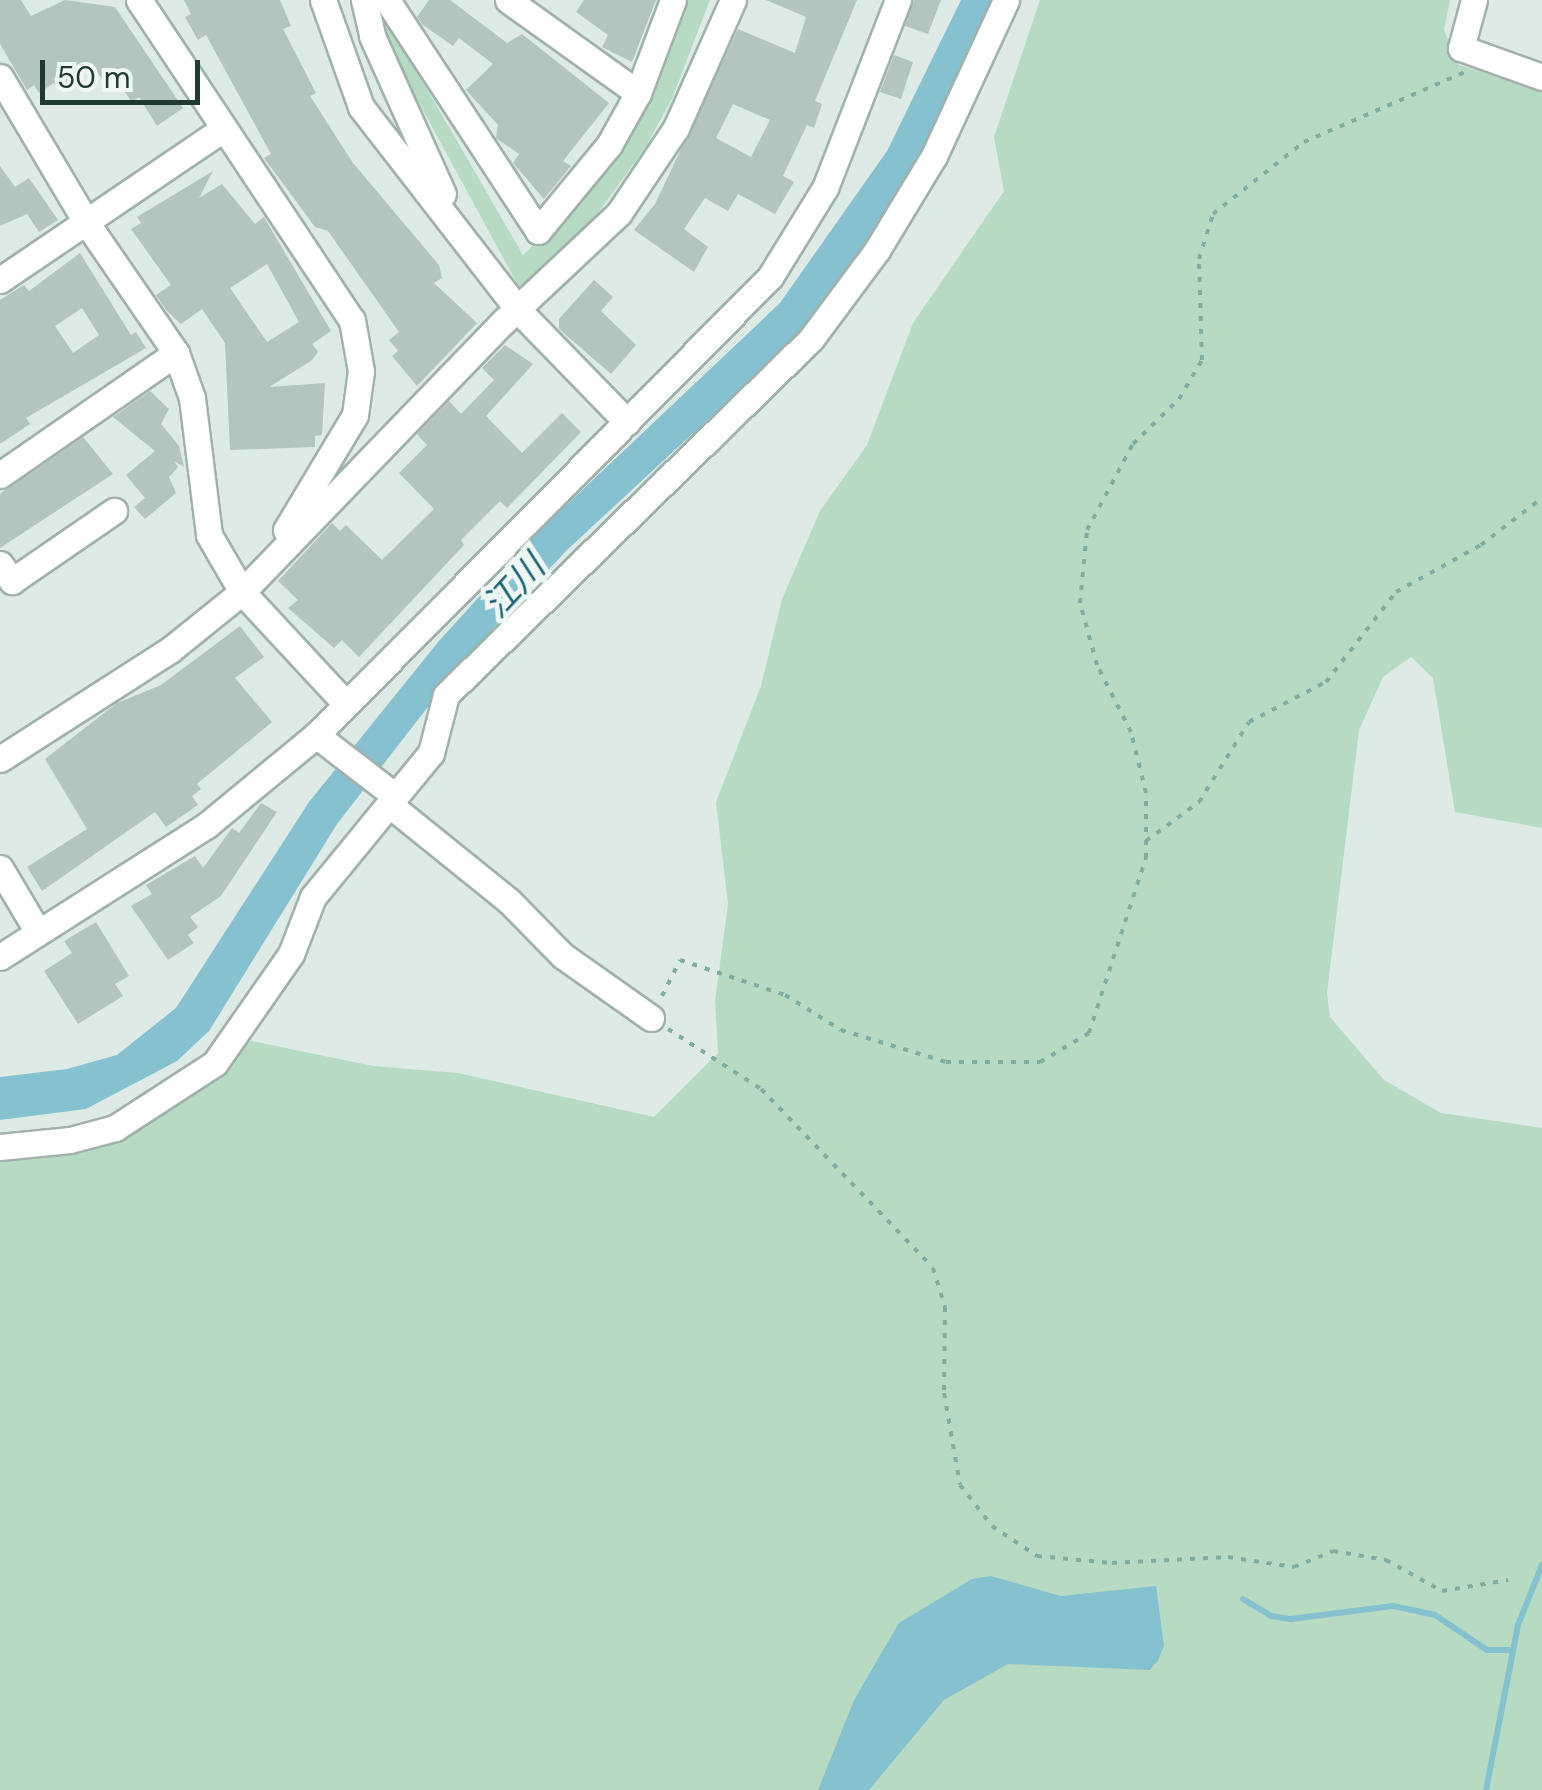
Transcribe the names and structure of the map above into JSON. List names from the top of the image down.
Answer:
{
  "water": ["江川"],
  "scale_bar": "50 m"
}
